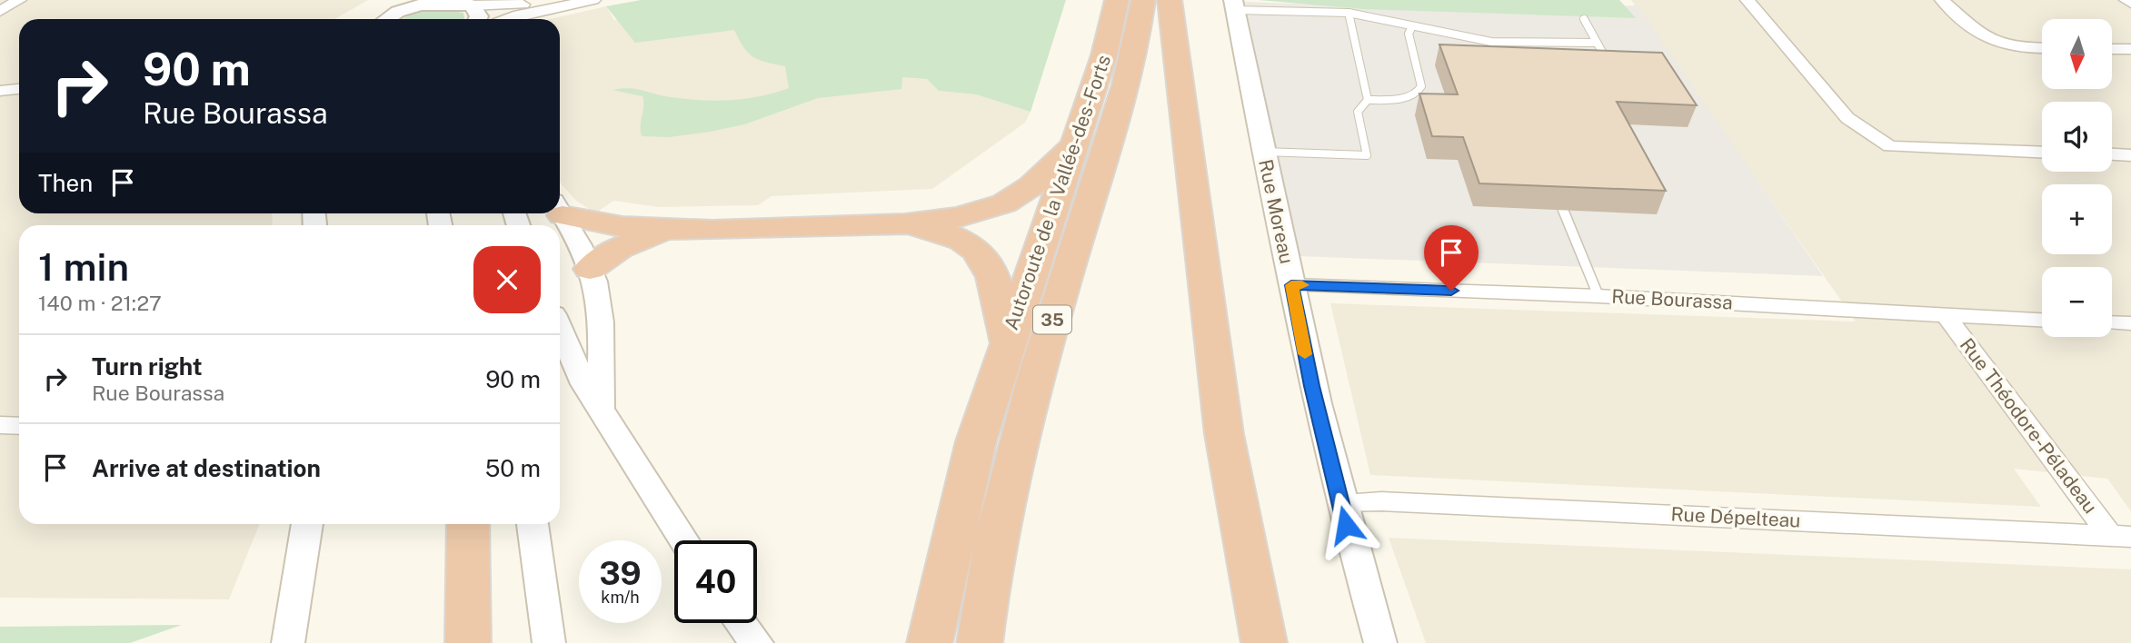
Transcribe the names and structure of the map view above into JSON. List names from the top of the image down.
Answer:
{
  "streets": {
    "highway": ["Autoroute de la Vallée-des-Forts", "35"],
    "street": [
      "Rue Moreau",
      "Rue Bourassa",
      "Rue Théodore-Péladeau",
      "Rue Dépelteau"
    ]
  },
  "crossings": [
    ["Rue Moreau", "Rue Bourassa"],
    ["Rue Moreau", "Rue Dépelteau"],
    ["Rue Bourassa", "Rue Théodore-Péladeau"],
    ["Rue Théodore-Péladeau", "Rue Dépelteau"]
  ],
  "north": "bottom",
  "page": {
    "map_buttons": ["+", "−"],
    "turn": ["90 m", "Rue Bourassa"],
    "then": "Then",
    "heading": ["1 min", "140 m · 21:27"],
    "list": [
      {
        "name": "Turn right",
        "note": "Rue Bourassa",
        "value": "90 m"
      },
      {
        "name": "Arrive at destination",
        "value": "50 m"
      }
    ],
    "speed": "39 km/h",
    "limit": "40"
  }
}
